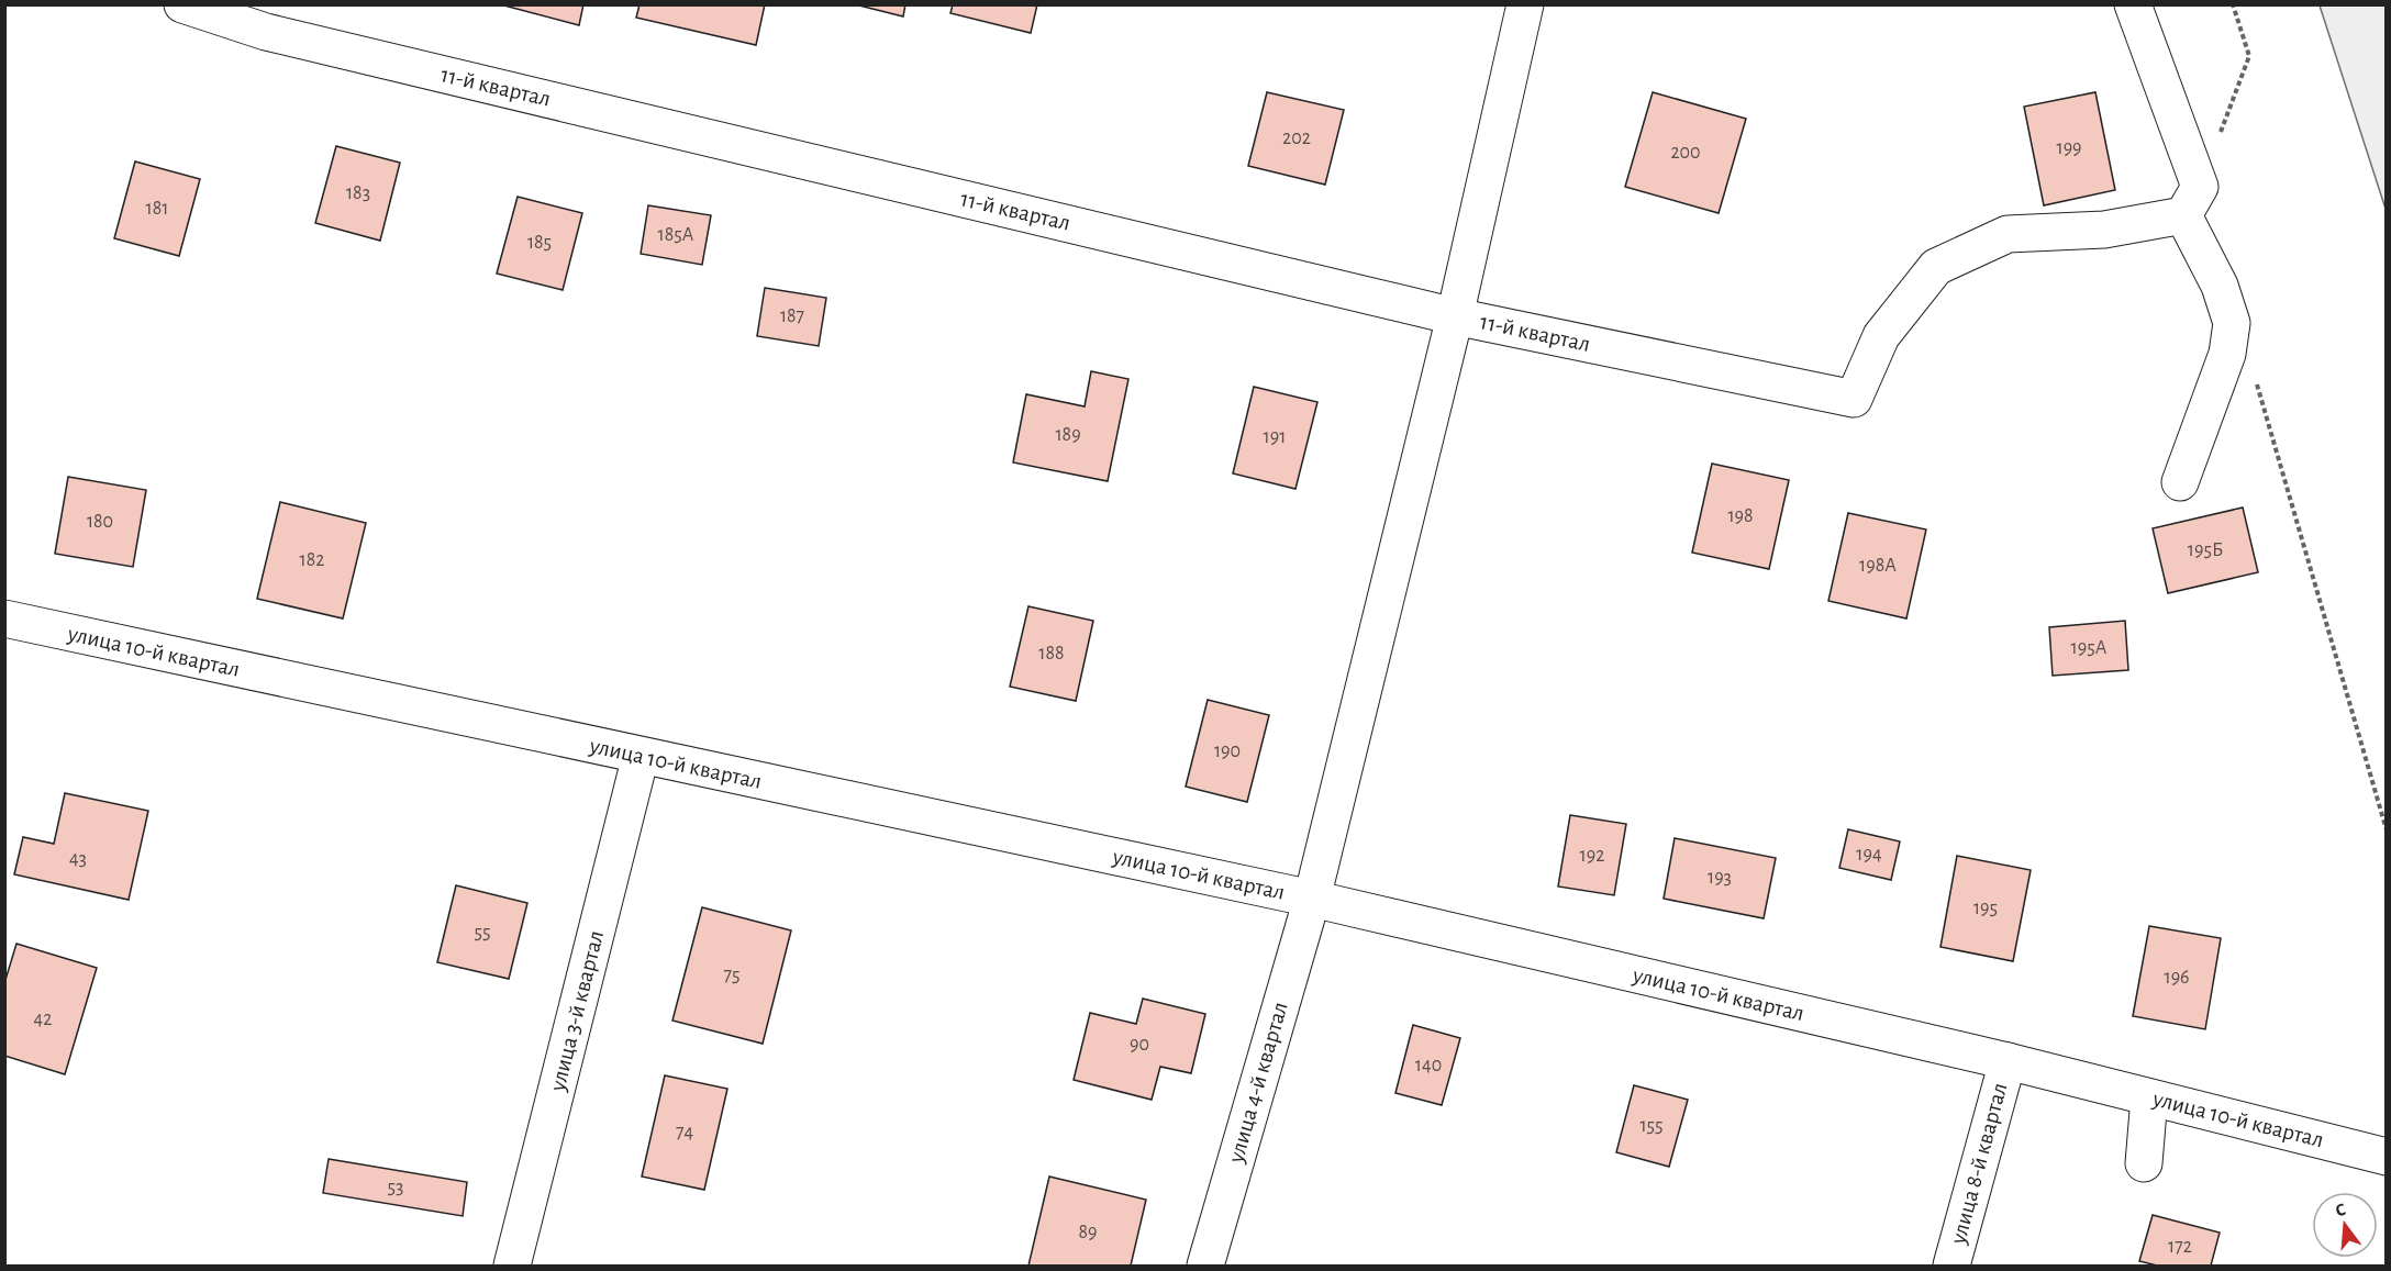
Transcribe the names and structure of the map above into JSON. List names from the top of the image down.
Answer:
{
  "streets": {
    "street": [
      "11-й квартал",
      "улица 10-й квартал",
      "улица 3-й квартал",
      "улица 4-й квартал",
      "улица 8-й квартал"
    ]
  },
  "crossings": [
    ["11-й квартал", "улица 4-й квартал"],
    ["улица 10-й квартал", "улица 3-й квартал"],
    ["улица 10-й квартал", "улица 4-й квартал"],
    ["улица 10-й квартал", "улица 8-й квартал"]
  ],
  "house_numbers": [
    "202",
    "199",
    "200",
    "183",
    "181",
    "185А",
    "185",
    "187",
    "189",
    "191",
    "198",
    "180",
    "195Б",
    "182",
    "198А",
    "195А",
    "188",
    "190",
    "194",
    "192",
    "43",
    "193",
    "195",
    "55",
    "75",
    "196",
    "42",
    "90",
    "140",
    "155",
    "74",
    "53",
    "89",
    "172"
  ],
  "north": "top"
}
